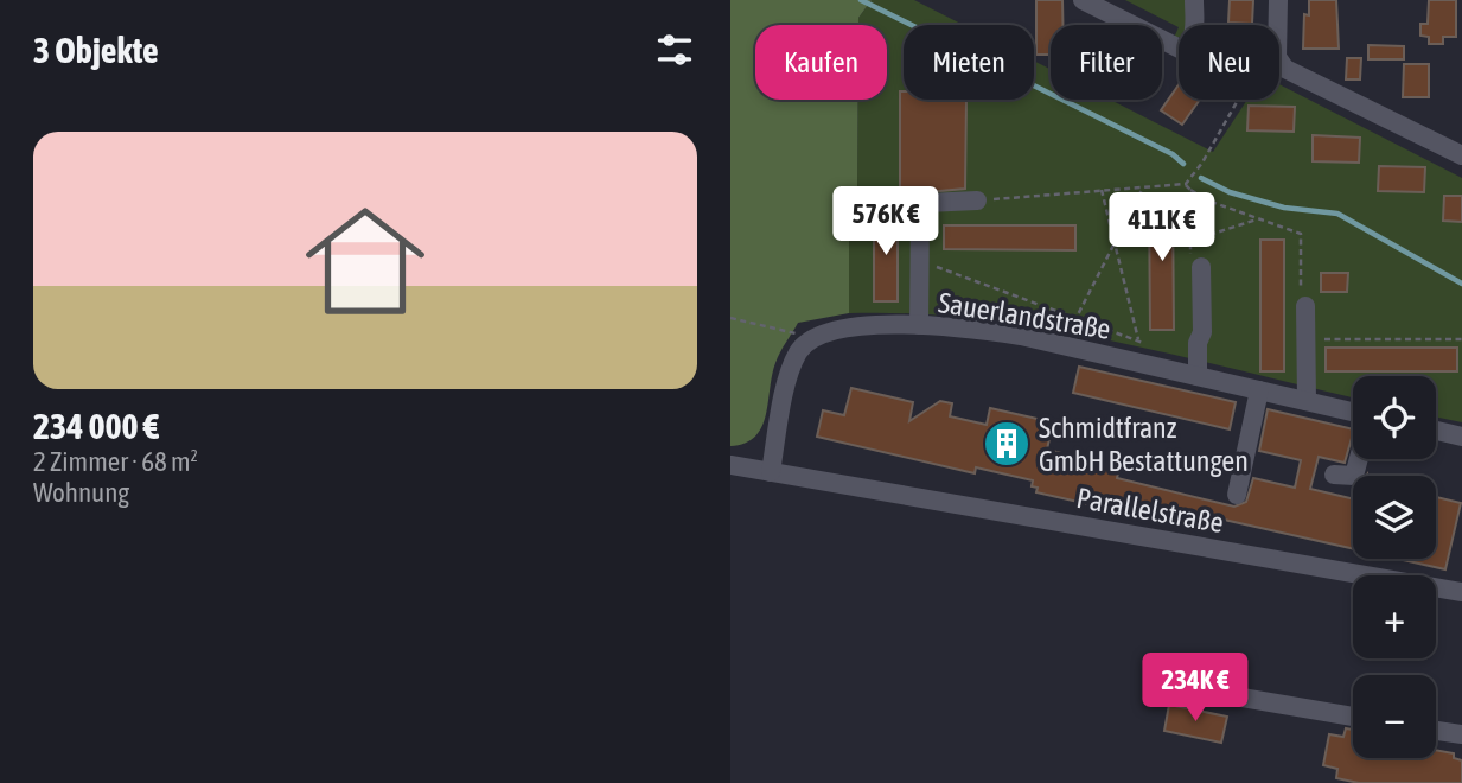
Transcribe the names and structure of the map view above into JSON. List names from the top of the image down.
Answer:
{
  "streets": {
    "street": ["Sauerlandstraße", "Parallelstraße"]
  },
  "places": {
    "building": ["Schmidtfranz GmbH Bestattungen"]
  },
  "page": {
    "heading": "3 Objekte",
    "chip": [
      "Kaufen",
      "Mieten",
      "Filter",
      "Neu"
    ],
    "list": [
      {
        "name": "234 000 €",
        "note": "2 Zimmer · 68 m² · Wohnung"
      }
    ],
    "price": ["576K €", "411K €", "234K €"],
    "map_buttons": ["+", "−"]
  }
}
